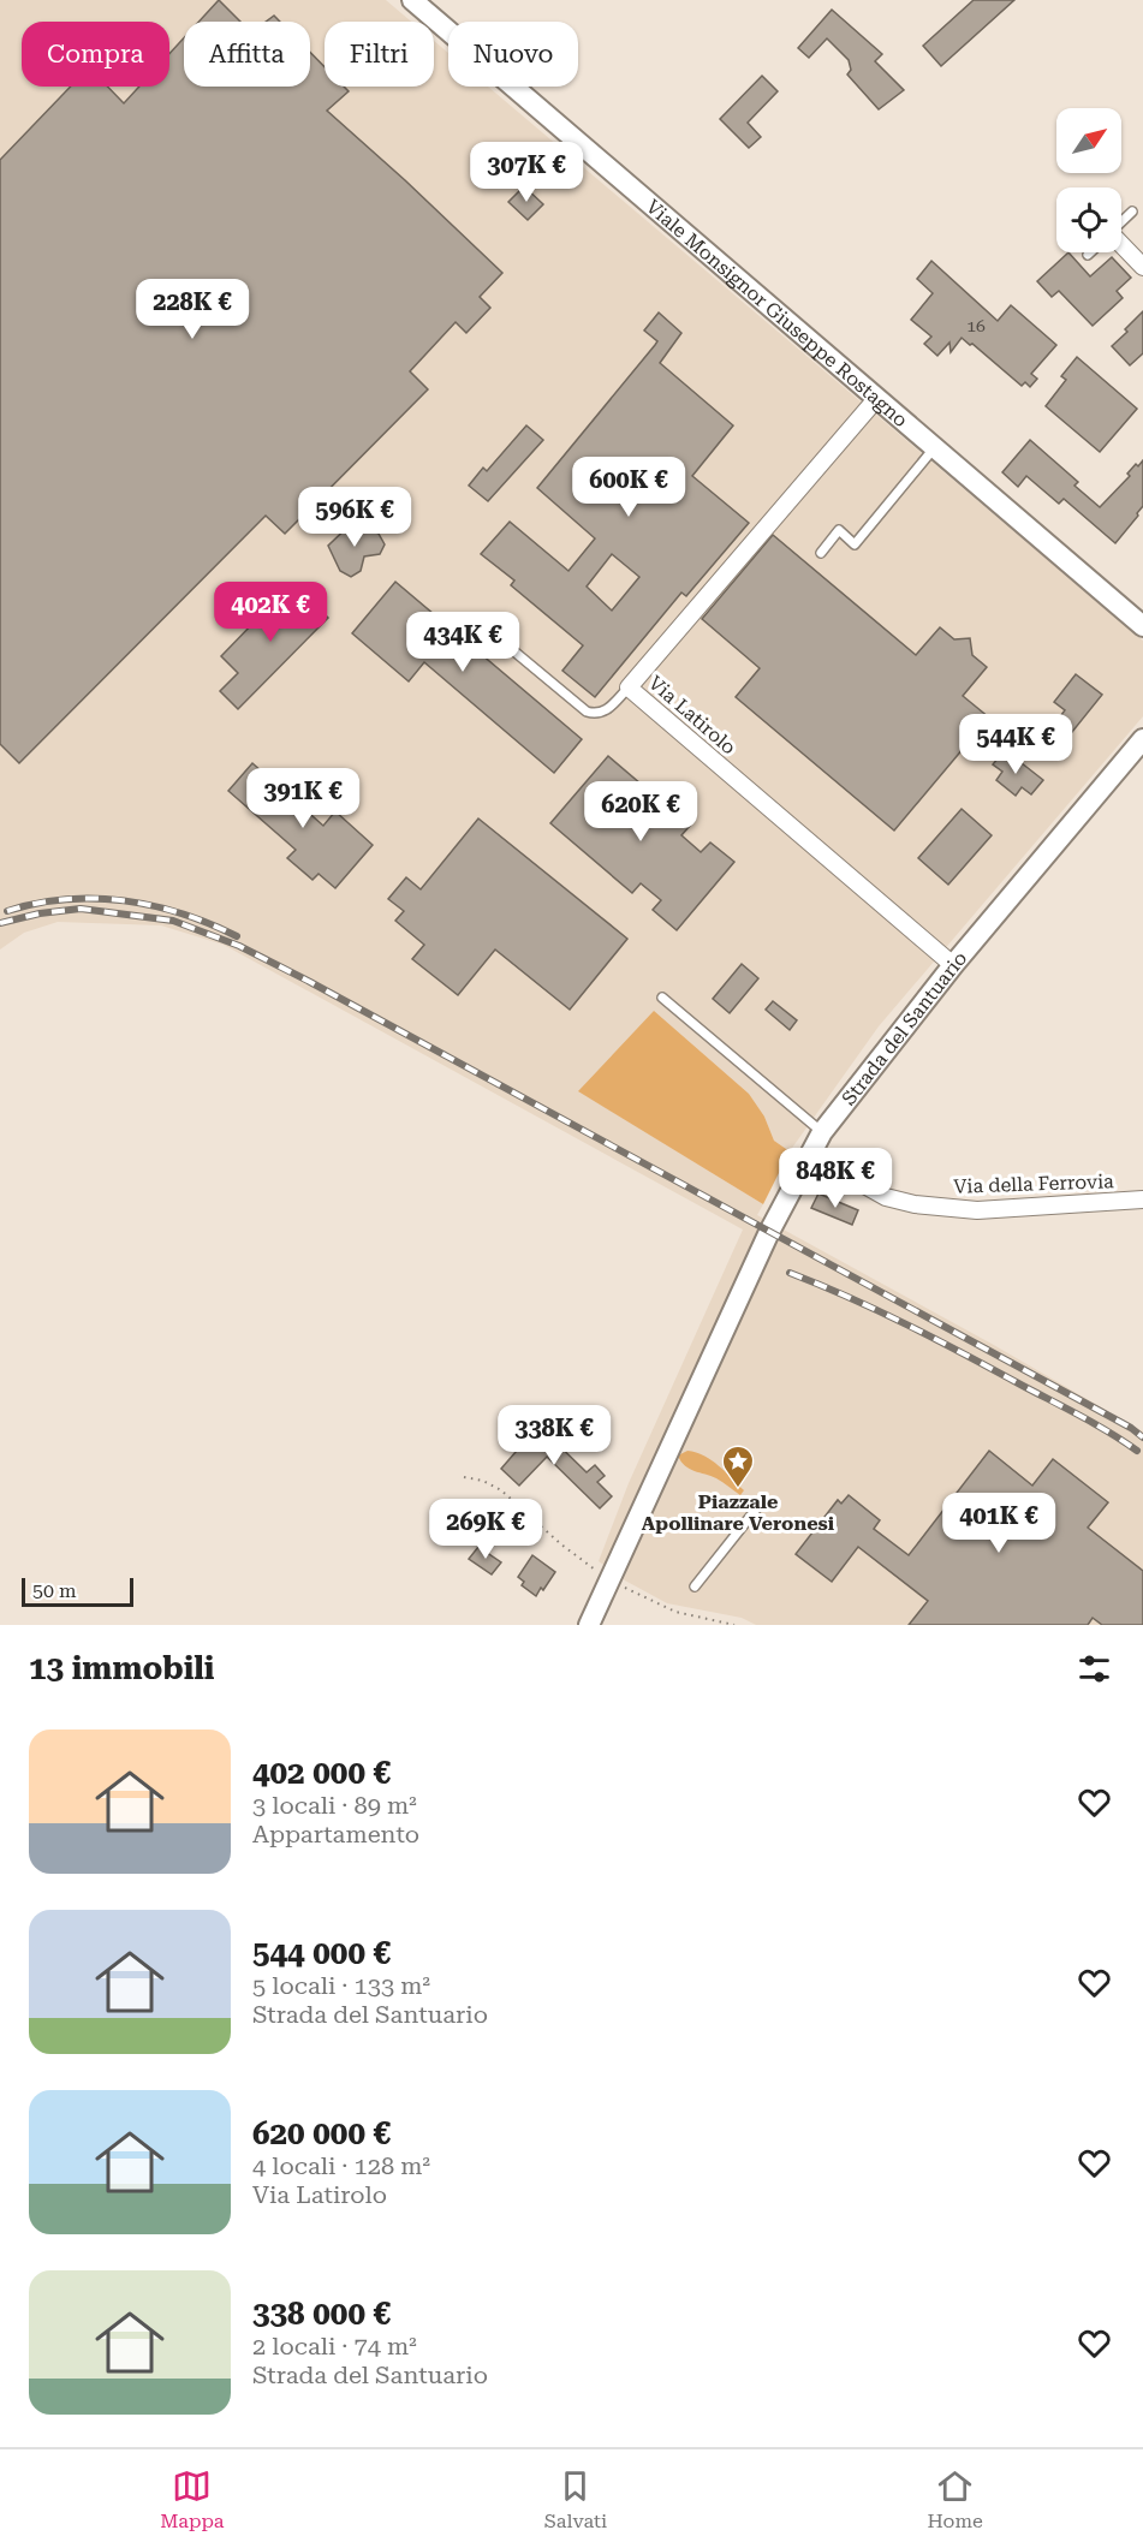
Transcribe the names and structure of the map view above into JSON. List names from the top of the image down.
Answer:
{
  "streets": {
    "street": [
      "Viale Monsignor Giuseppe Rostagno",
      "Via Latirolo",
      "Strada del Santuario",
      "Via della Ferrovia"
    ]
  },
  "crossings": [
    ["Viale Monsignor Giuseppe Rostagno", "Via Latirolo"],
    ["Via Latirolo", "Strada del Santuario"],
    ["Strada del Santuario", "Via della Ferrovia"]
  ],
  "places": {
    "place": ["Piazzale Apollinare Veronesi"]
  },
  "house_numbers": ["16"],
  "scale_bar": "50 m",
  "north": "top right",
  "page": {
    "chip": [
      "Compra",
      "Affitta",
      "Filtri",
      "Nuovo"
    ],
    "price": [
      "307K €",
      "228K €",
      "600K €",
      "596K €",
      "402K €",
      "434K €",
      "544K €",
      "391K €",
      "620K €",
      "848K €",
      "338K €",
      "401K €",
      "269K €"
    ],
    "scale": "50 m",
    "heading": "13 immobili",
    "list": [
      {
        "name": "402 000 €",
        "note": "3 locali · 89 m² · Appartamento"
      },
      {
        "name": "544 000 €",
        "note": "5 locali · 133 m² · Strada del Santuario"
      },
      {
        "name": "620 000 €",
        "note": "4 locali · 128 m² · Via Latirolo"
      },
      {
        "name": "338 000 €",
        "note": "2 locali · 74 m² · Strada del Santuario"
      }
    ],
    "tabs": ["Mappa", "Salvati", "Home"]
  }
}
